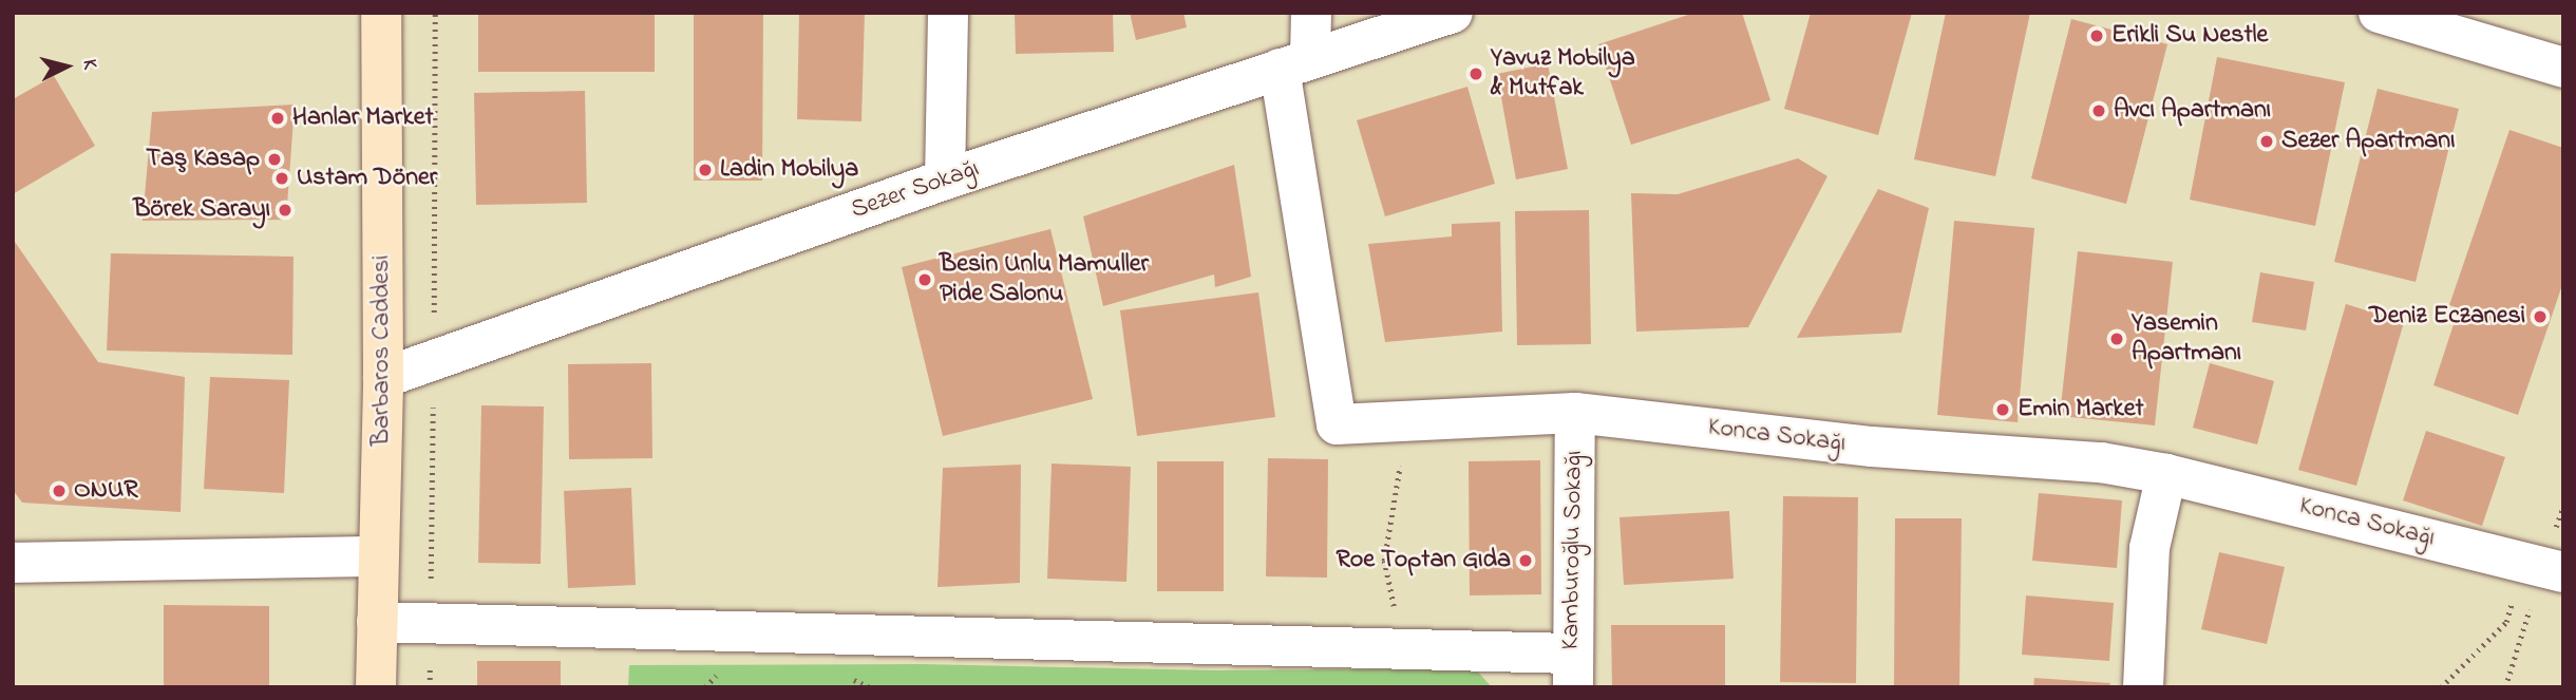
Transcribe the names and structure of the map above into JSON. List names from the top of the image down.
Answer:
{
  "streets": {
    "street": [
      "Sezer Sokağı",
      "Barbaros Caddesi",
      "Konca Sokağı",
      "Kamburoğlu Sokağı"
    ]
  },
  "crossings": [
    ["Sezer Sokağı", "Barbaros Caddesi"],
    ["Sezer Sokağı", "Konca Sokağı"],
    ["Konca Sokağı", "Kamburoğlu Sokağı"]
  ],
  "places": [
    "Erikli Su Nestle",
    "Yavuz Mobilya & Mutfak",
    "Avcı Apartmanı",
    "Hanlar Market",
    "Sezer Apartmanı",
    "Taş Kasap",
    "Ladin Mobilya",
    "Ustam Döner",
    "Börek Sarayı",
    "Besin Unlu Mamuller Pide Salonu",
    "Deniz Eczanesi",
    "Yasemin Apartmanı",
    "Emin Market",
    "ONUR",
    "Roe Toptan Gıda"
  ],
  "north": "right"
}
